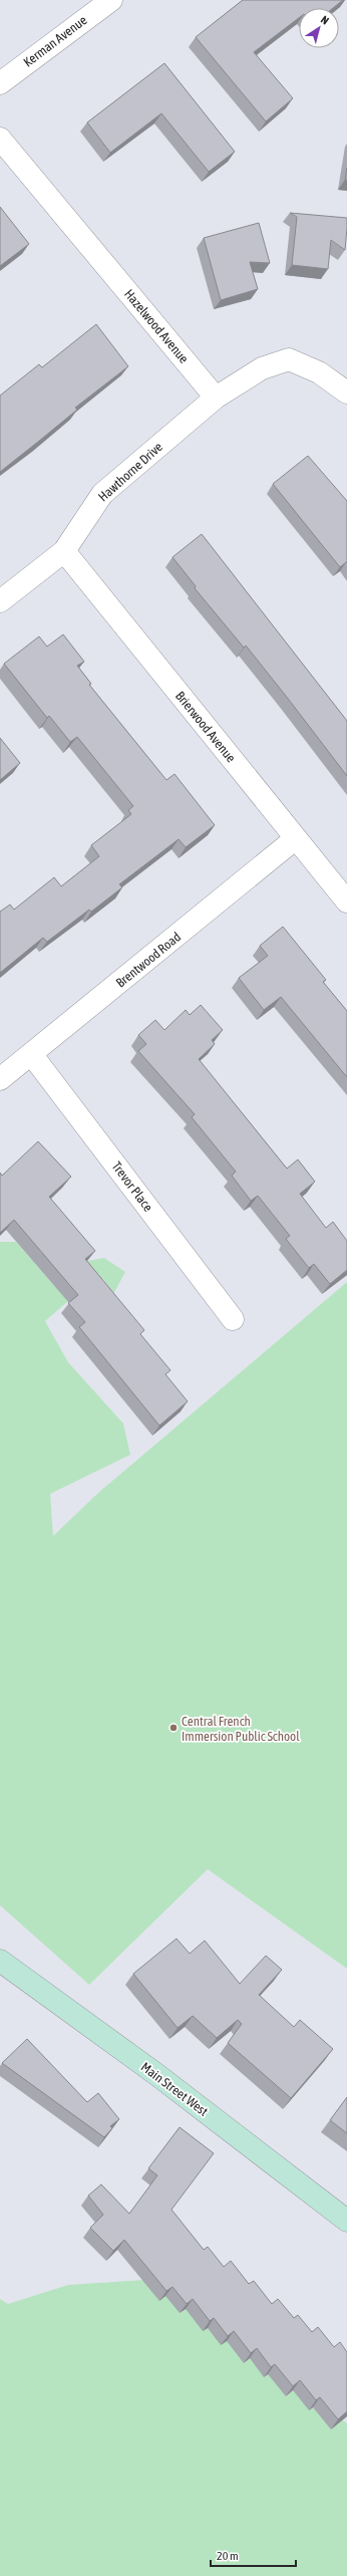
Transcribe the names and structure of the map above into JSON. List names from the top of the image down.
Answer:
{
  "streets": {
    "main road": ["Main Street West"],
    "street": [
      "Kerman Avenue",
      "Hazelwood Avenue",
      "Hawthorne Drive",
      "Brierwood Avenue",
      "Brentwood Road",
      "Trevor Place"
    ]
  },
  "crossings": [
    ["Hazelwood Avenue", "Hawthorne Drive"],
    ["Hawthorne Drive", "Brierwood Avenue"],
    ["Brierwood Avenue", "Brentwood Road"],
    ["Brentwood Road", "Trevor Place"]
  ],
  "places": ["Central French Immersion Public School"],
  "scale_bar": "20 m",
  "north": "top right"
}
